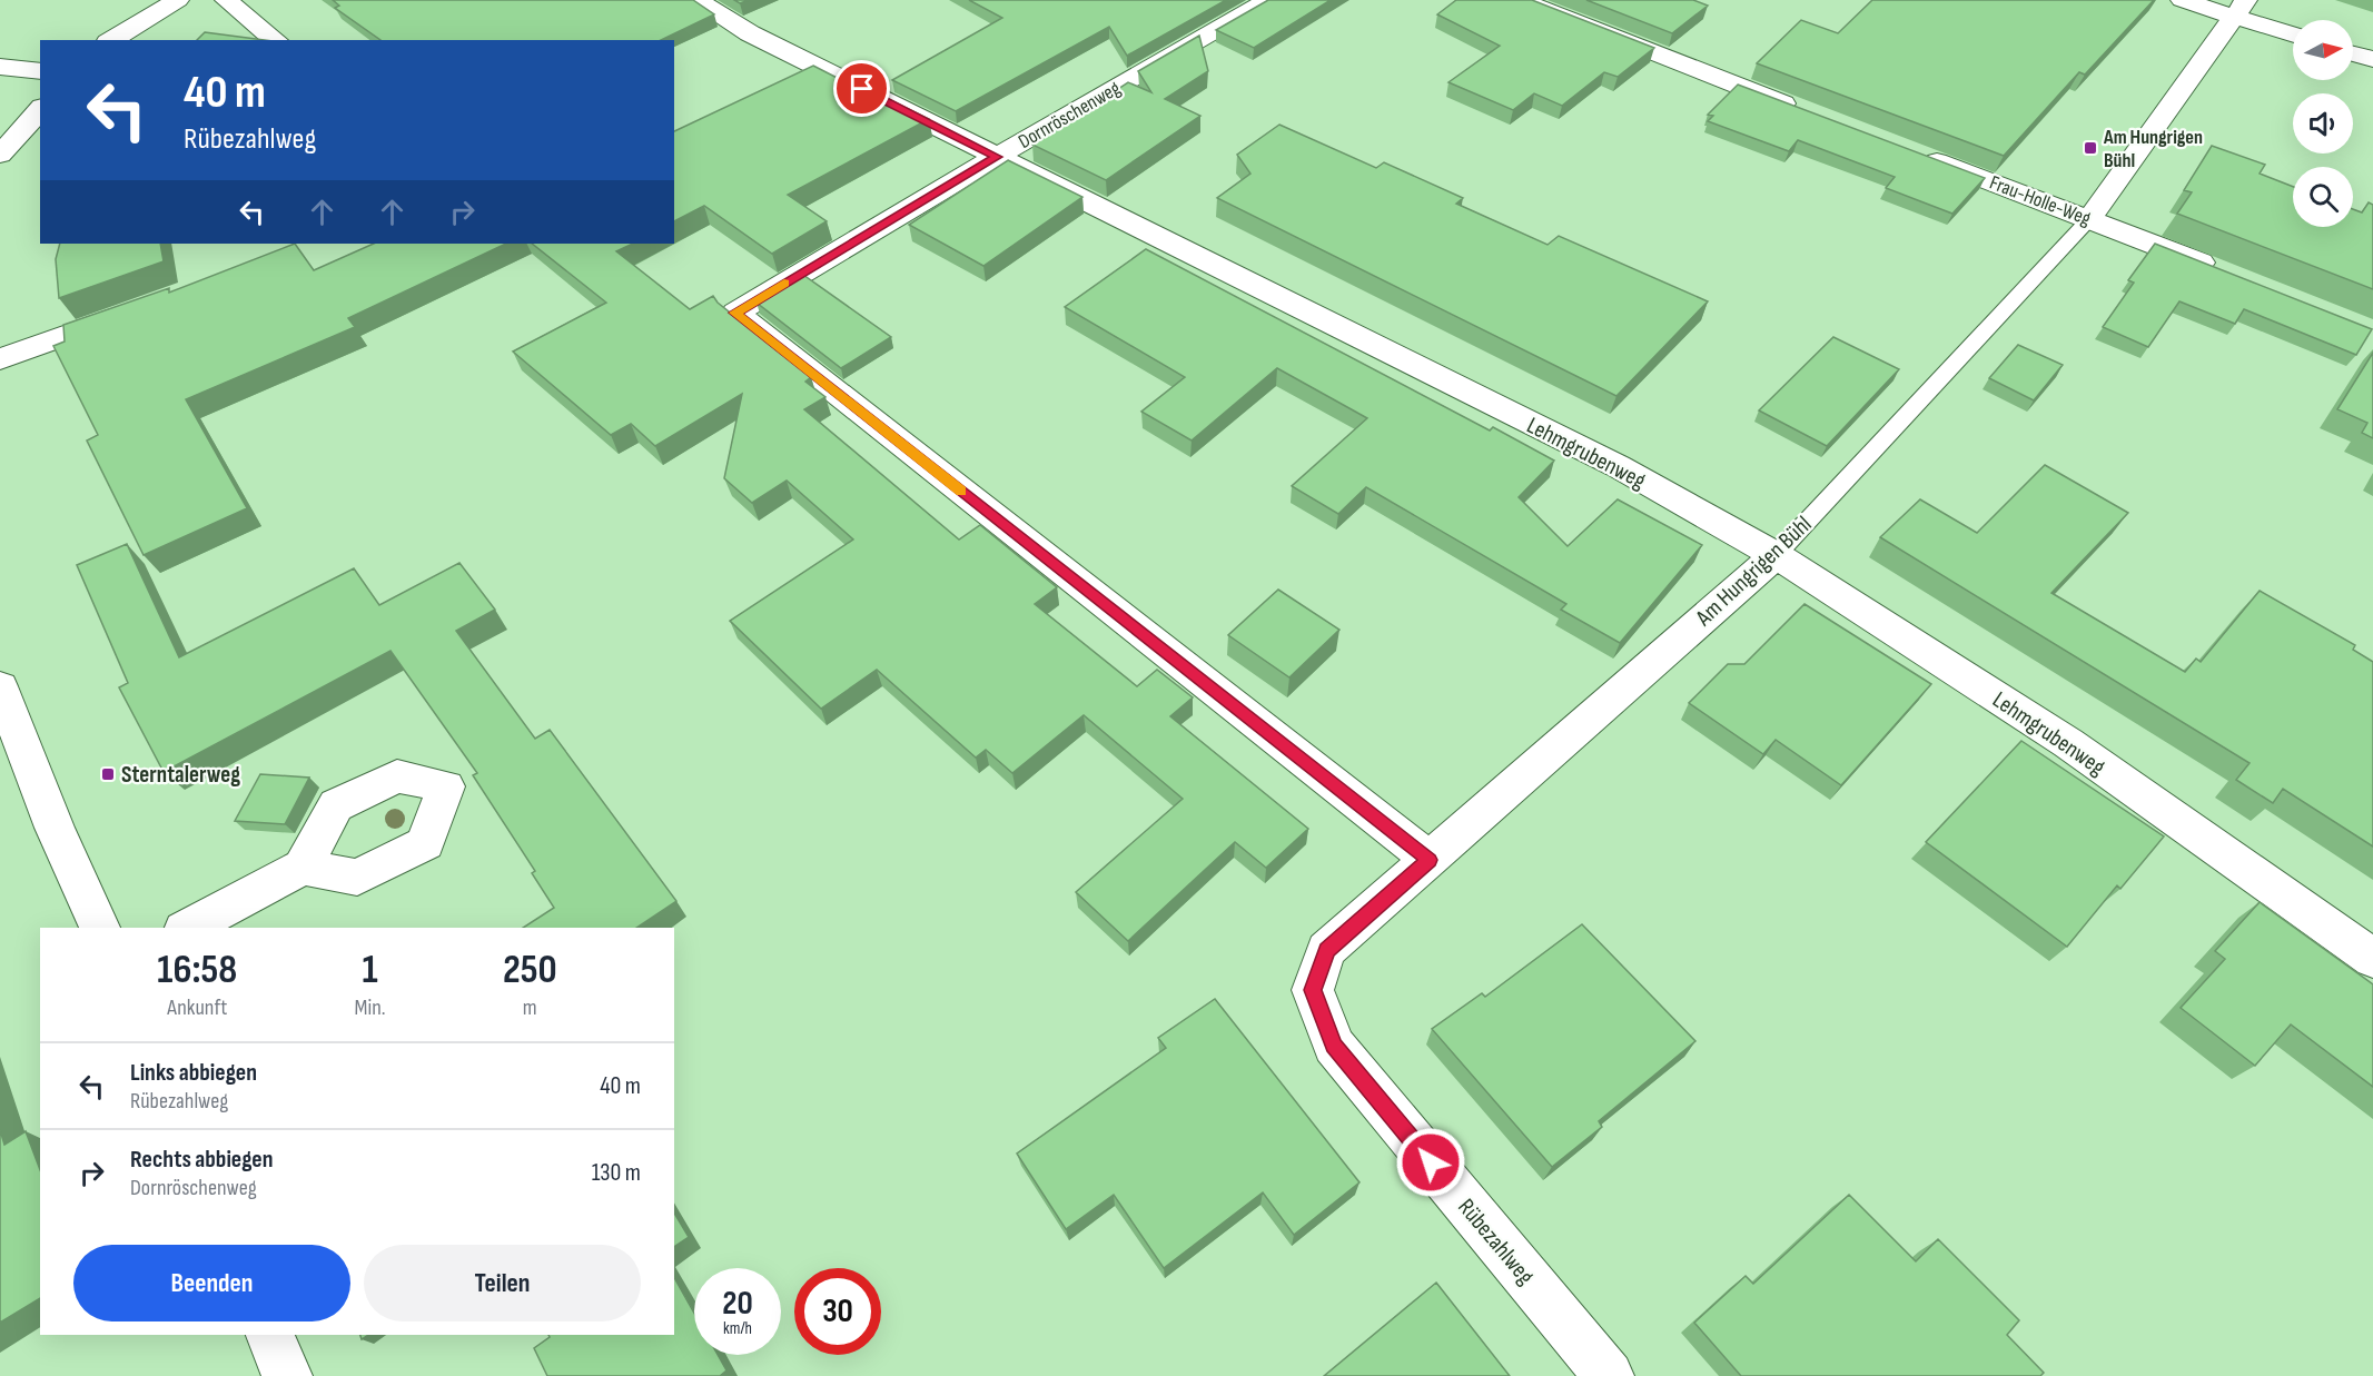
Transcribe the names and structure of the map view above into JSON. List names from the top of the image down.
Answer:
{
  "streets": {
    "street": [
      "Dornröschenweg",
      "Frau-Holle-Weg",
      "Lehmgrubenweg",
      "Am Hungrigen Bühl",
      "Rübezahlweg"
    ]
  },
  "crossings": [
    ["Dornröschenweg", "Lehmgrubenweg"],
    ["Dornröschenweg", "Am Hungrigen Bühl"],
    ["Dornröschenweg", "Rübezahlweg"],
    ["Frau-Holle-Weg", "Am Hungrigen Bühl"],
    ["Lehmgrubenweg", "Am Hungrigen Bühl"],
    ["Am Hungrigen Bühl", "Rübezahlweg"]
  ],
  "places": {
    "transit": ["Am Hungrigen Bühl", "Sterntalerweg"]
  },
  "north": "right",
  "page": {
    "turn": ["40 m", "Rübezahlweg"],
    "eta": [
      "16:58",
      "Ankunft",
      "1",
      "Min.",
      "250",
      "m"
    ],
    "list": [
      {
        "name": "Links abbiegen",
        "note": "Rübezahlweg",
        "value": "40 m"
      },
      {
        "name": "Rechts abbiegen",
        "note": "Dornröschenweg",
        "value": "130 m"
      }
    ],
    "buttons": ["Beenden", "Teilen"],
    "speed": "20 km/h",
    "limit": "30"
  }
}
